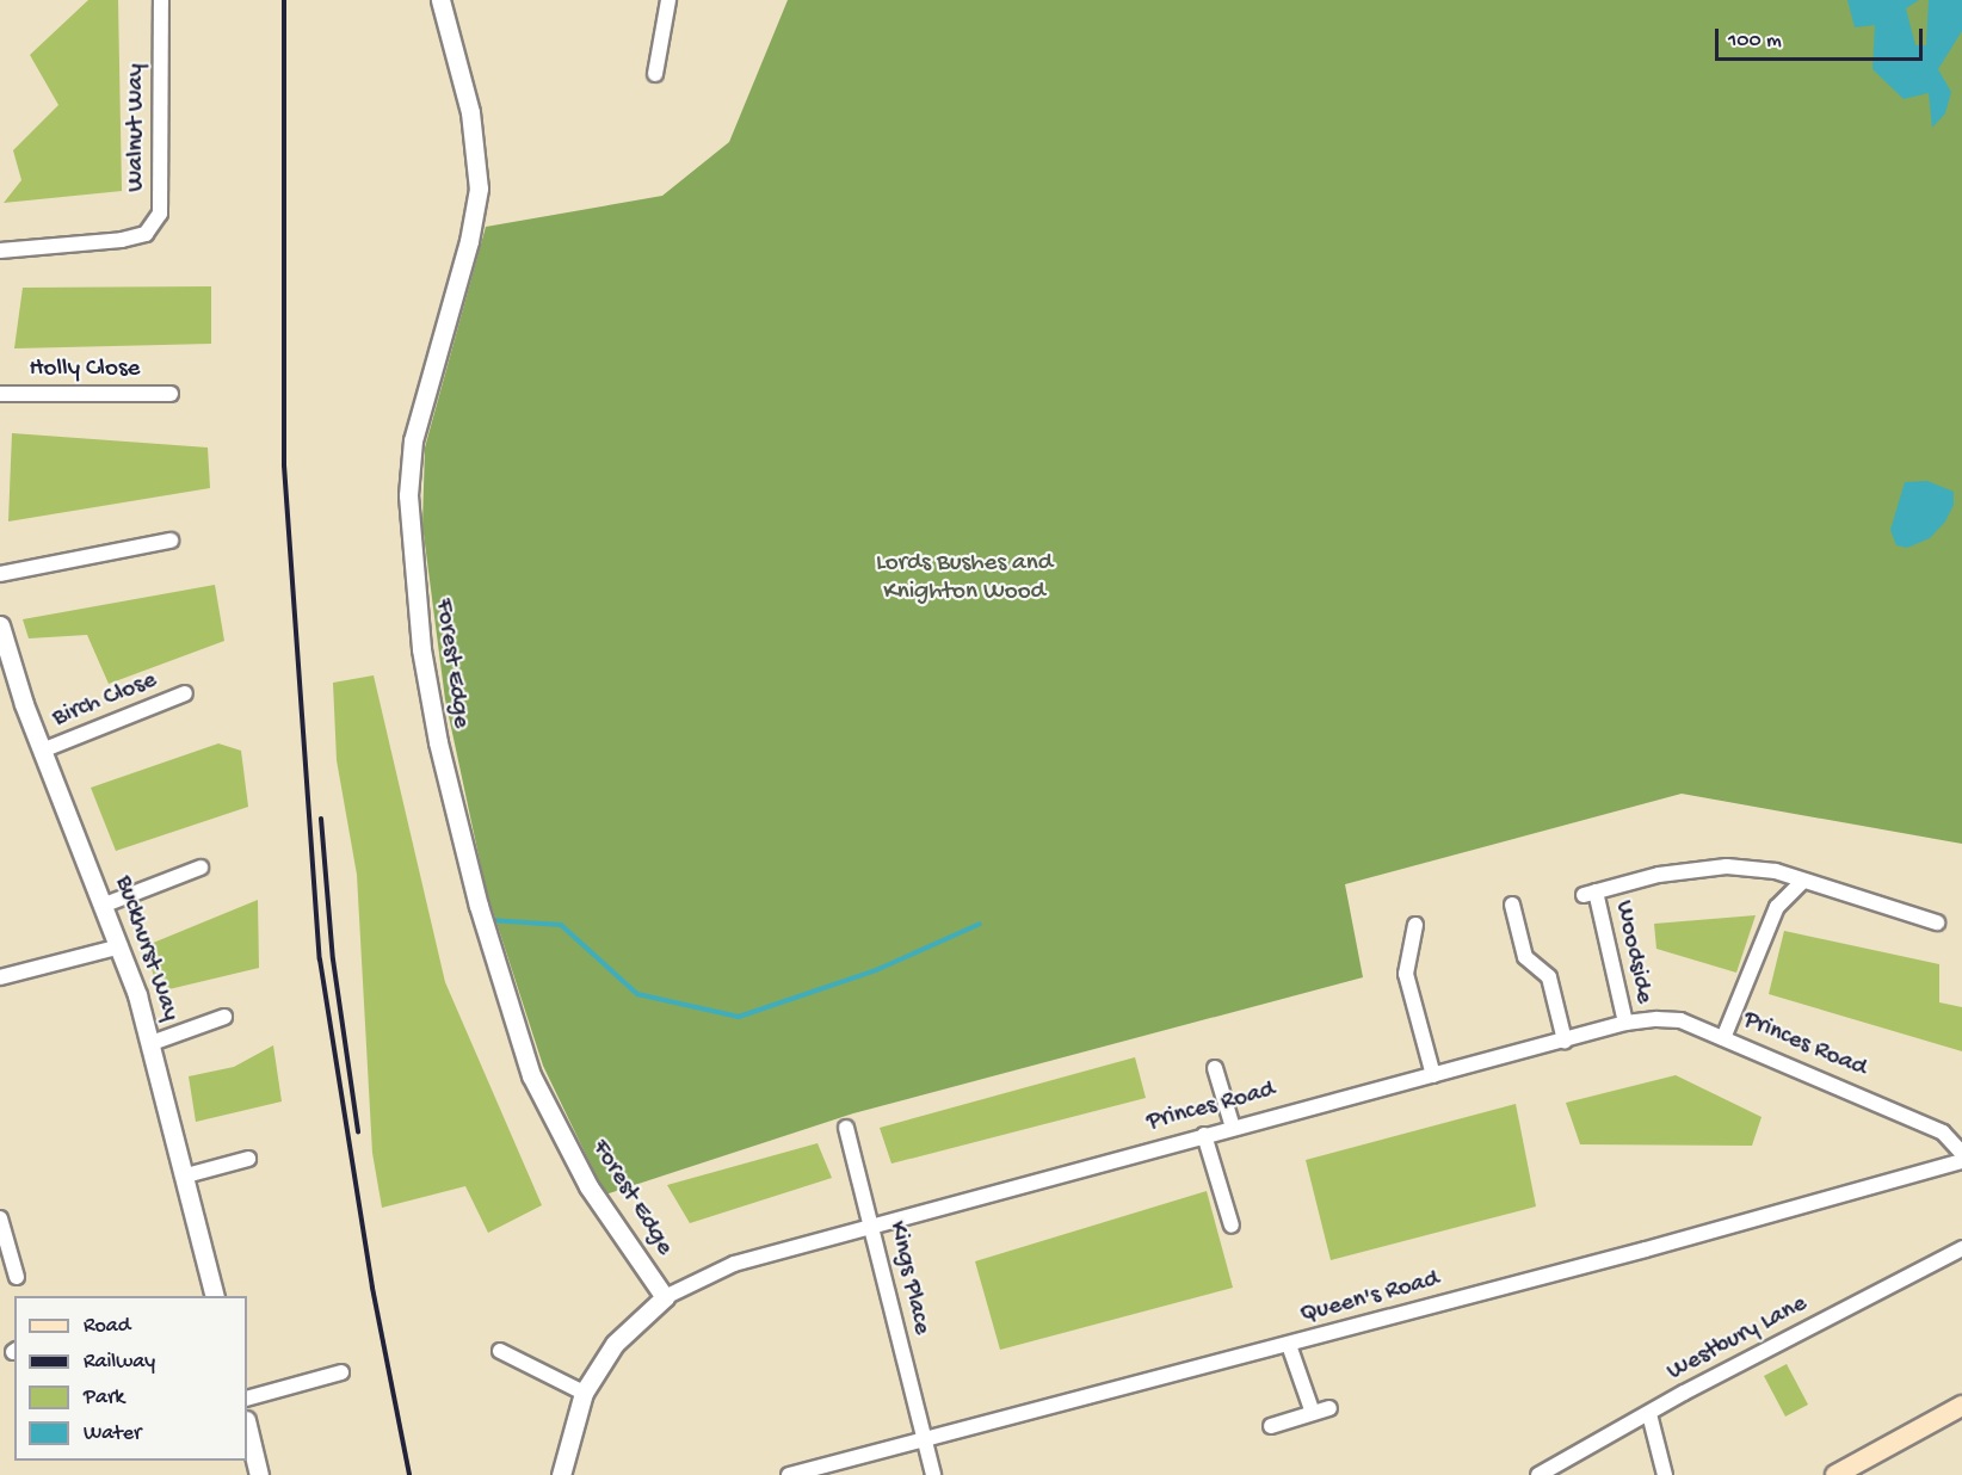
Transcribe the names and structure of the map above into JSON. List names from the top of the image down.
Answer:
{
  "streets": {
    "street": [
      "Walnut Way",
      "Holly Close",
      "Forest Edge",
      "Birch Close",
      "Buckhurst Way",
      "Woodside",
      "Princes Road",
      "Kings Place",
      "Queen's Road",
      "Westbury Lane"
    ]
  },
  "crossings": [
    ["Forest Edge", "Princes Road"],
    ["Birch Close", "Buckhurst Way"],
    ["Woodside", "Princes Road"],
    ["Princes Road", "Kings Place"],
    ["Kings Place", "Queen's Road"]
  ],
  "parks": ["Lords Bushes and Knighton Wood"],
  "legend": [
    "Road",
    "Railway",
    "Park",
    "Water"
  ],
  "scale_bar": "100 m"
}
